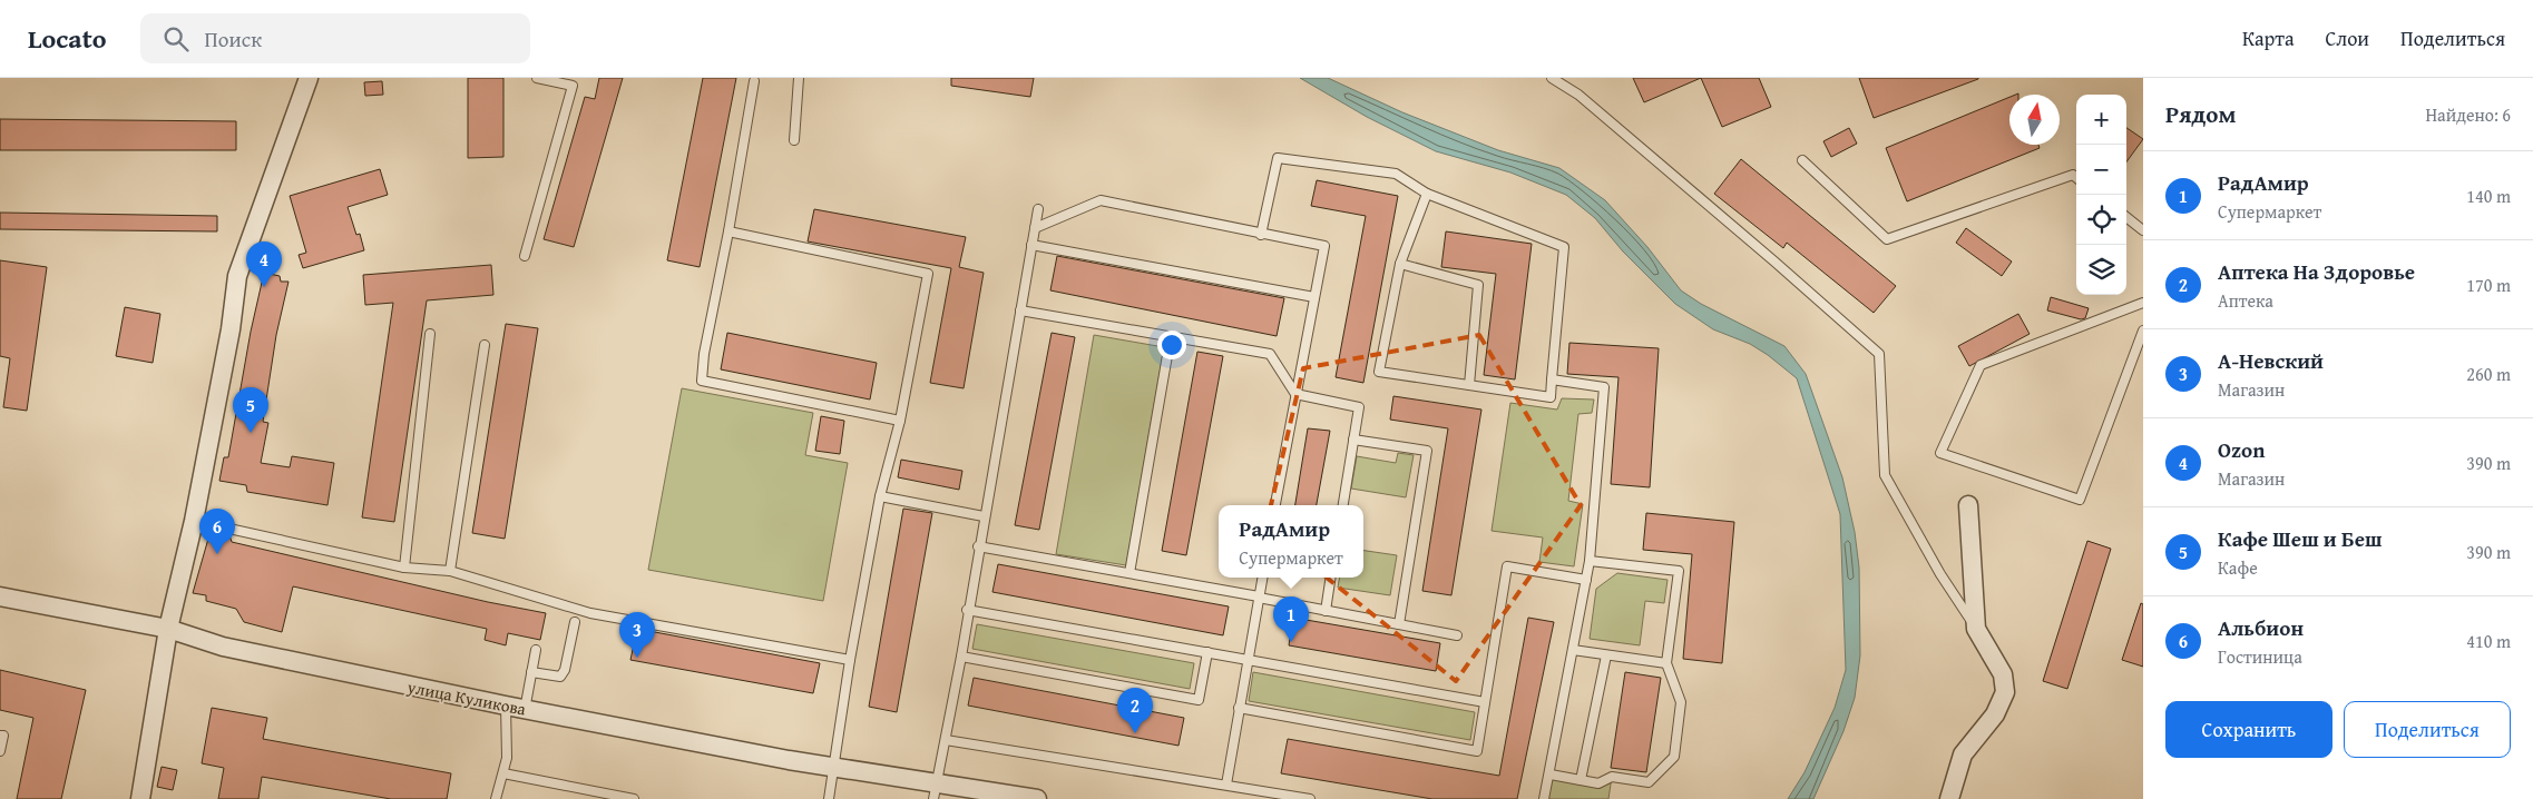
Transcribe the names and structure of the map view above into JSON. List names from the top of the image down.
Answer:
{
  "streets": {
    "street": ["улица Куликова"]
  },
  "north": "top",
  "page": {
    "header": "Locato",
    "search": "Поиск",
    "nav": ["Карта", "Слои", "Поделиться"],
    "heading": ["Рядом", "Найдено: 6"],
    "map_buttons": ["+", "−"],
    "list": [
      {
        "mark": "1",
        "name": "РадАмир",
        "note": "Супермаркет",
        "value": "140 m"
      },
      {
        "mark": "2",
        "name": "Аптека На Здоровье",
        "note": "Аптека",
        "value": "170 m"
      },
      {
        "mark": "3",
        "name": "А-Невский",
        "note": "Магазин",
        "value": "260 m"
      },
      {
        "mark": "4",
        "name": "Ozon",
        "note": "Магазин",
        "value": "390 m"
      },
      {
        "mark": "5",
        "name": "Кафе Шеш и Беш",
        "note": "Кафе",
        "value": "390 m"
      },
      {
        "mark": "6",
        "name": "Альбион",
        "note": "Гостиница",
        "value": "410 m"
      }
    ],
    "pins": [
      "4",
      "5",
      "6",
      "1",
      "3",
      "2"
    ],
    "popup": ["РадАмир", "Супермаркет"],
    "buttons": ["Сохранить", "Поделиться"]
  }
}
